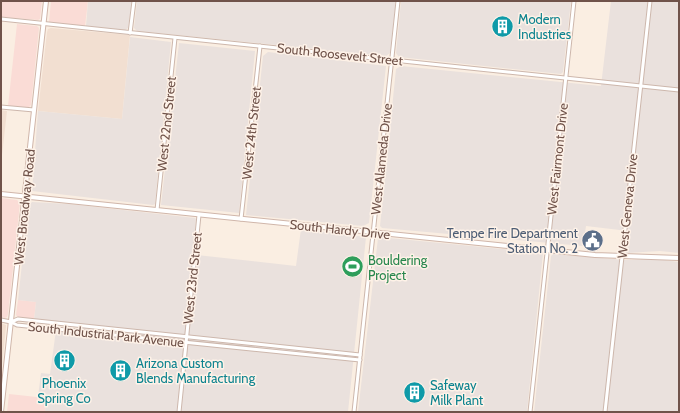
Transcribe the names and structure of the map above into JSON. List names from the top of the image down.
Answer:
{
  "streets": {
    "street": [
      "South Roosevelt Street",
      "West 22nd Street",
      "West 24th Street",
      "West Alameda Drive",
      "West Fairmont Drive",
      "West Geneva Drive",
      "West Broadway Road",
      "South Hardy Drive",
      "West 23rd Street",
      "South Industrial Park Avenue"
    ]
  },
  "crossings": [
    ["South Roosevelt Street", "West 22nd Street"],
    ["South Roosevelt Street", "West 24th Street"],
    ["South Roosevelt Street", "West Alameda Drive"],
    ["South Roosevelt Street", "West Fairmont Drive"],
    ["South Roosevelt Street", "West Geneva Drive"],
    ["South Roosevelt Street", "West Broadway Road"],
    ["West 22nd Street", "South Hardy Drive"],
    ["West 24th Street", "South Hardy Drive"],
    ["West Alameda Drive", "South Hardy Drive"],
    ["West Alameda Drive", "South Industrial Park Avenue"],
    ["West Fairmont Drive", "South Hardy Drive"],
    ["West Geneva Drive", "South Hardy Drive"],
    ["West Broadway Road", "South Hardy Drive"],
    ["West Broadway Road", "South Industrial Park Avenue"],
    ["South Hardy Drive", "West 23rd Street"],
    ["West 23rd Street", "South Industrial Park Avenue"]
  ],
  "places": {
    "building": [
      "Modern Industries",
      "Phoenix Spring Co",
      "Arizona Custom Blends Manufacturing",
      "Safeway Milk Plant"
    ],
    "public building": ["Tempe Fire Department Station No. 2"],
    "sports": ["Bouldering Project"]
  }
}
